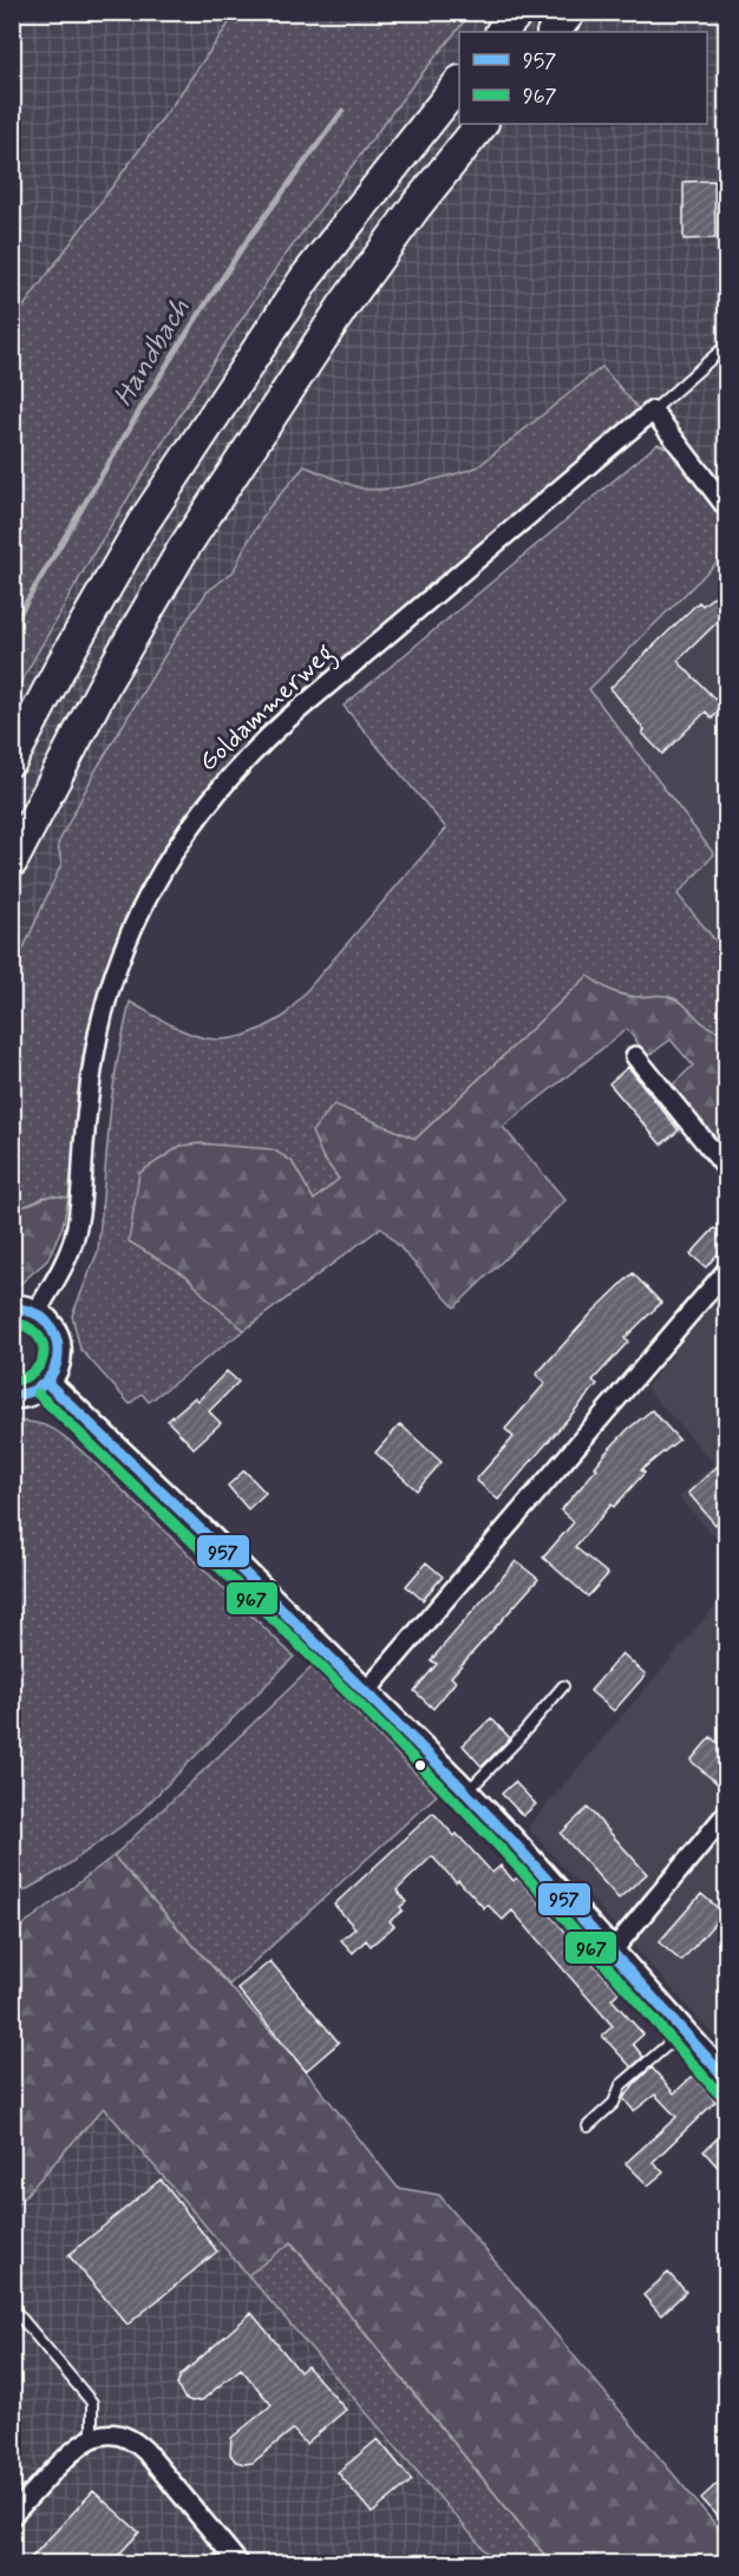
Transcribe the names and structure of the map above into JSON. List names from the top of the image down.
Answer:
{
  "streets": {
    "street": ["Goldammerweg"]
  },
  "water": ["Handbach"],
  "lines": ["transit line 957", "transit line 967"],
  "legend": ["957", "967"]
}
